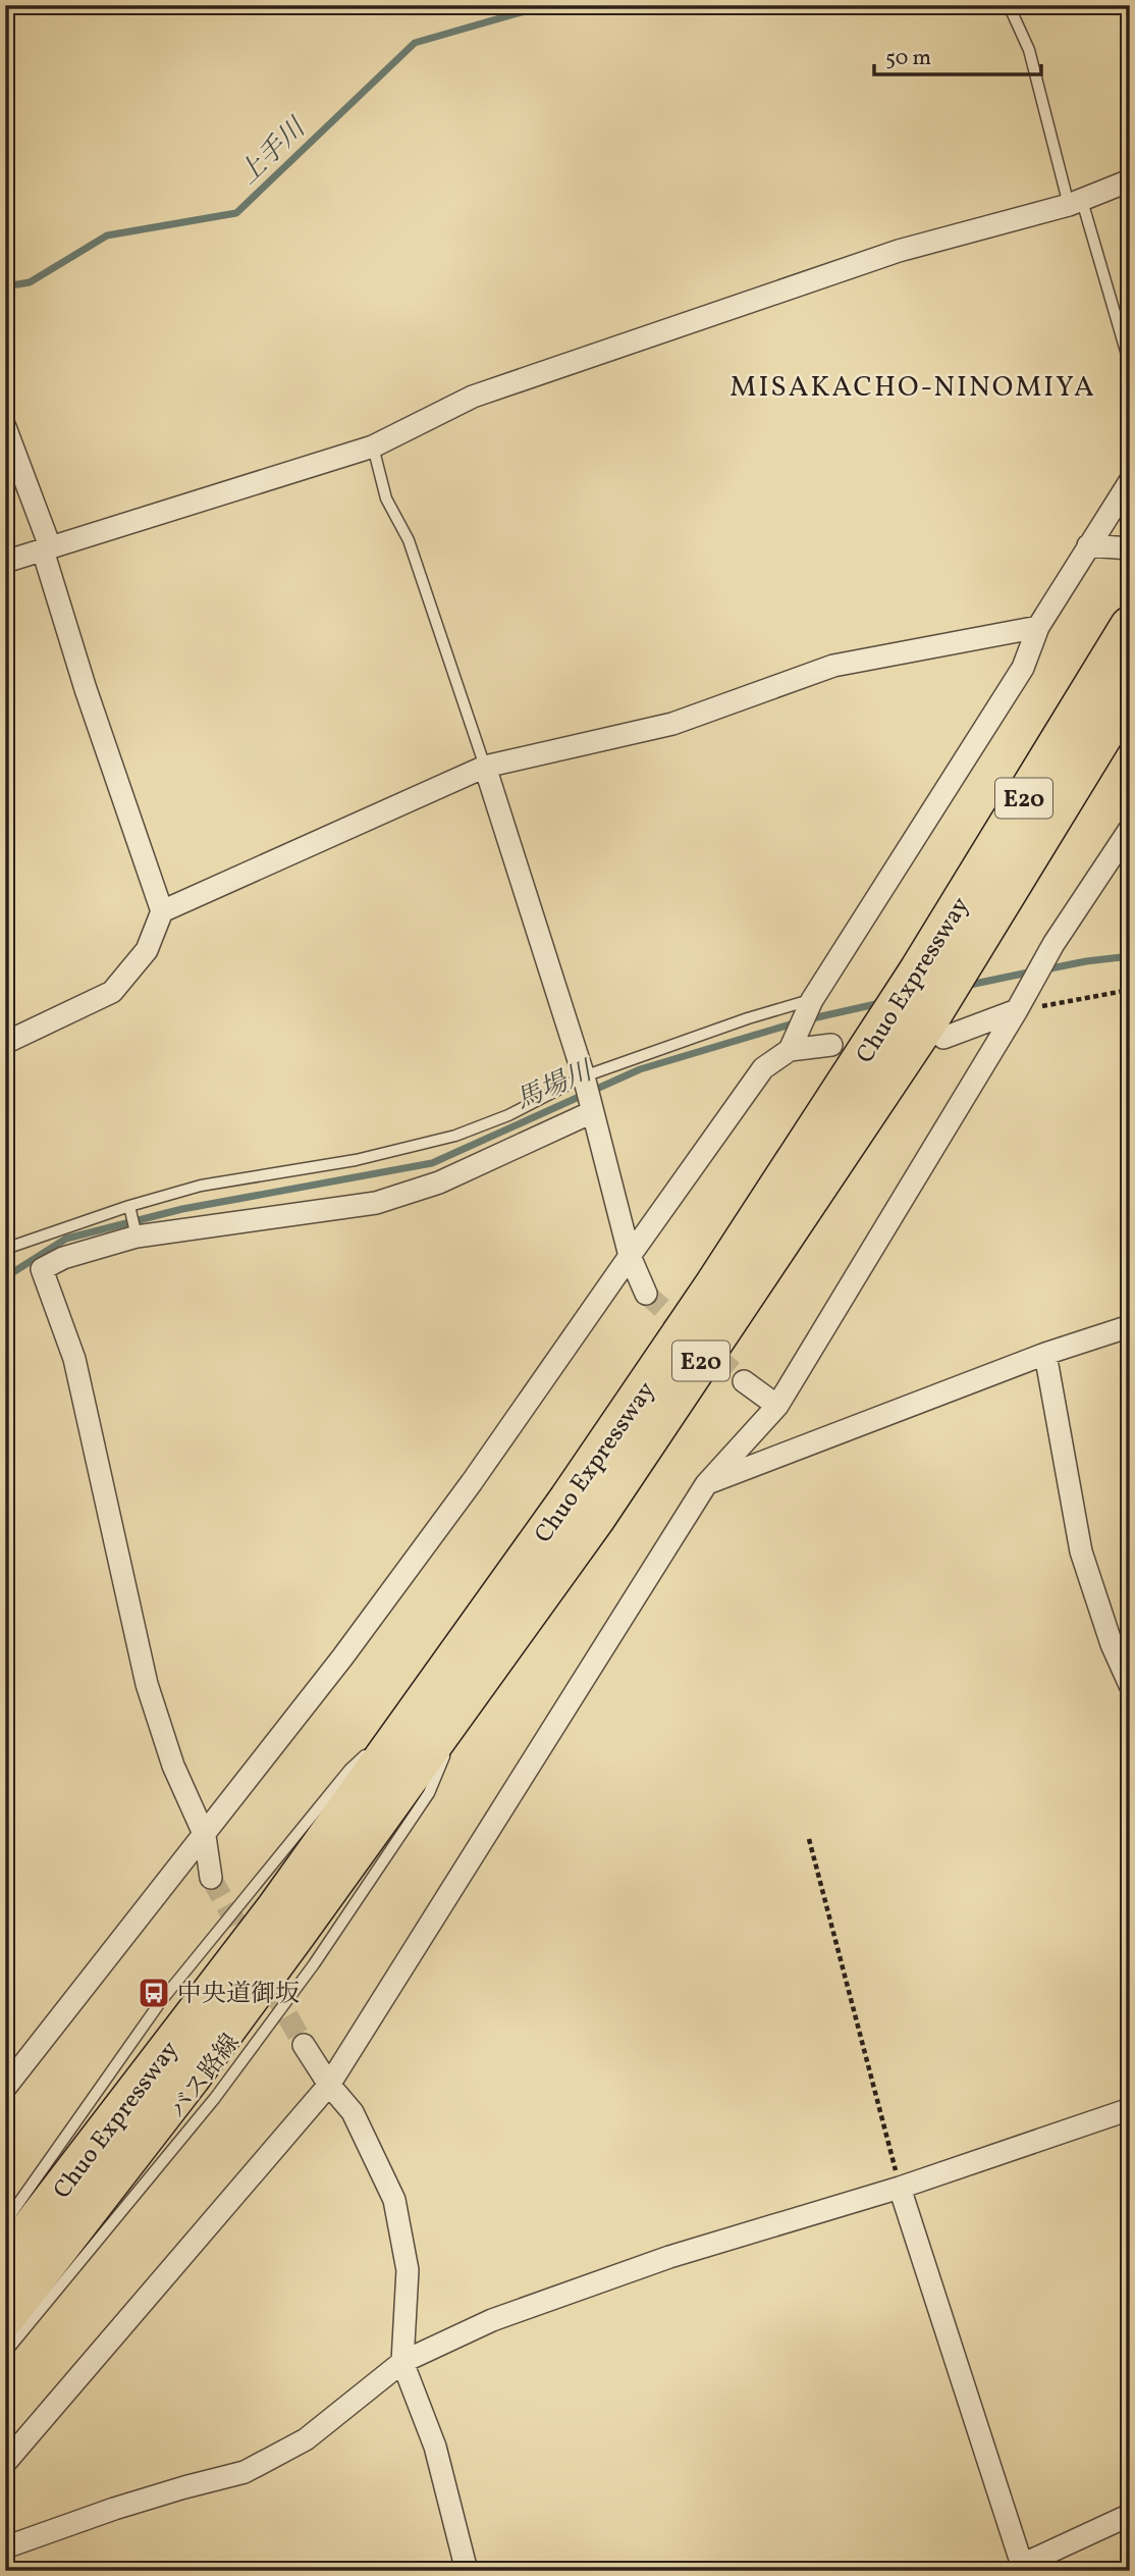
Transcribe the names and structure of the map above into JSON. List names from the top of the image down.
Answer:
{
  "streets": {
    "highway": ["E20", "Chuo Expressway"],
    "lane": ["バス路線"]
  },
  "crossings": [
    ["Chuo Expressway", "バス路線"]
  ],
  "districts": ["MISAKACHO-NINOMIYA"],
  "water": ["上手川", "馬場川"],
  "places": {
    "bus stop": ["中央道御坂"]
  },
  "scale_bar": "50 m"
}
